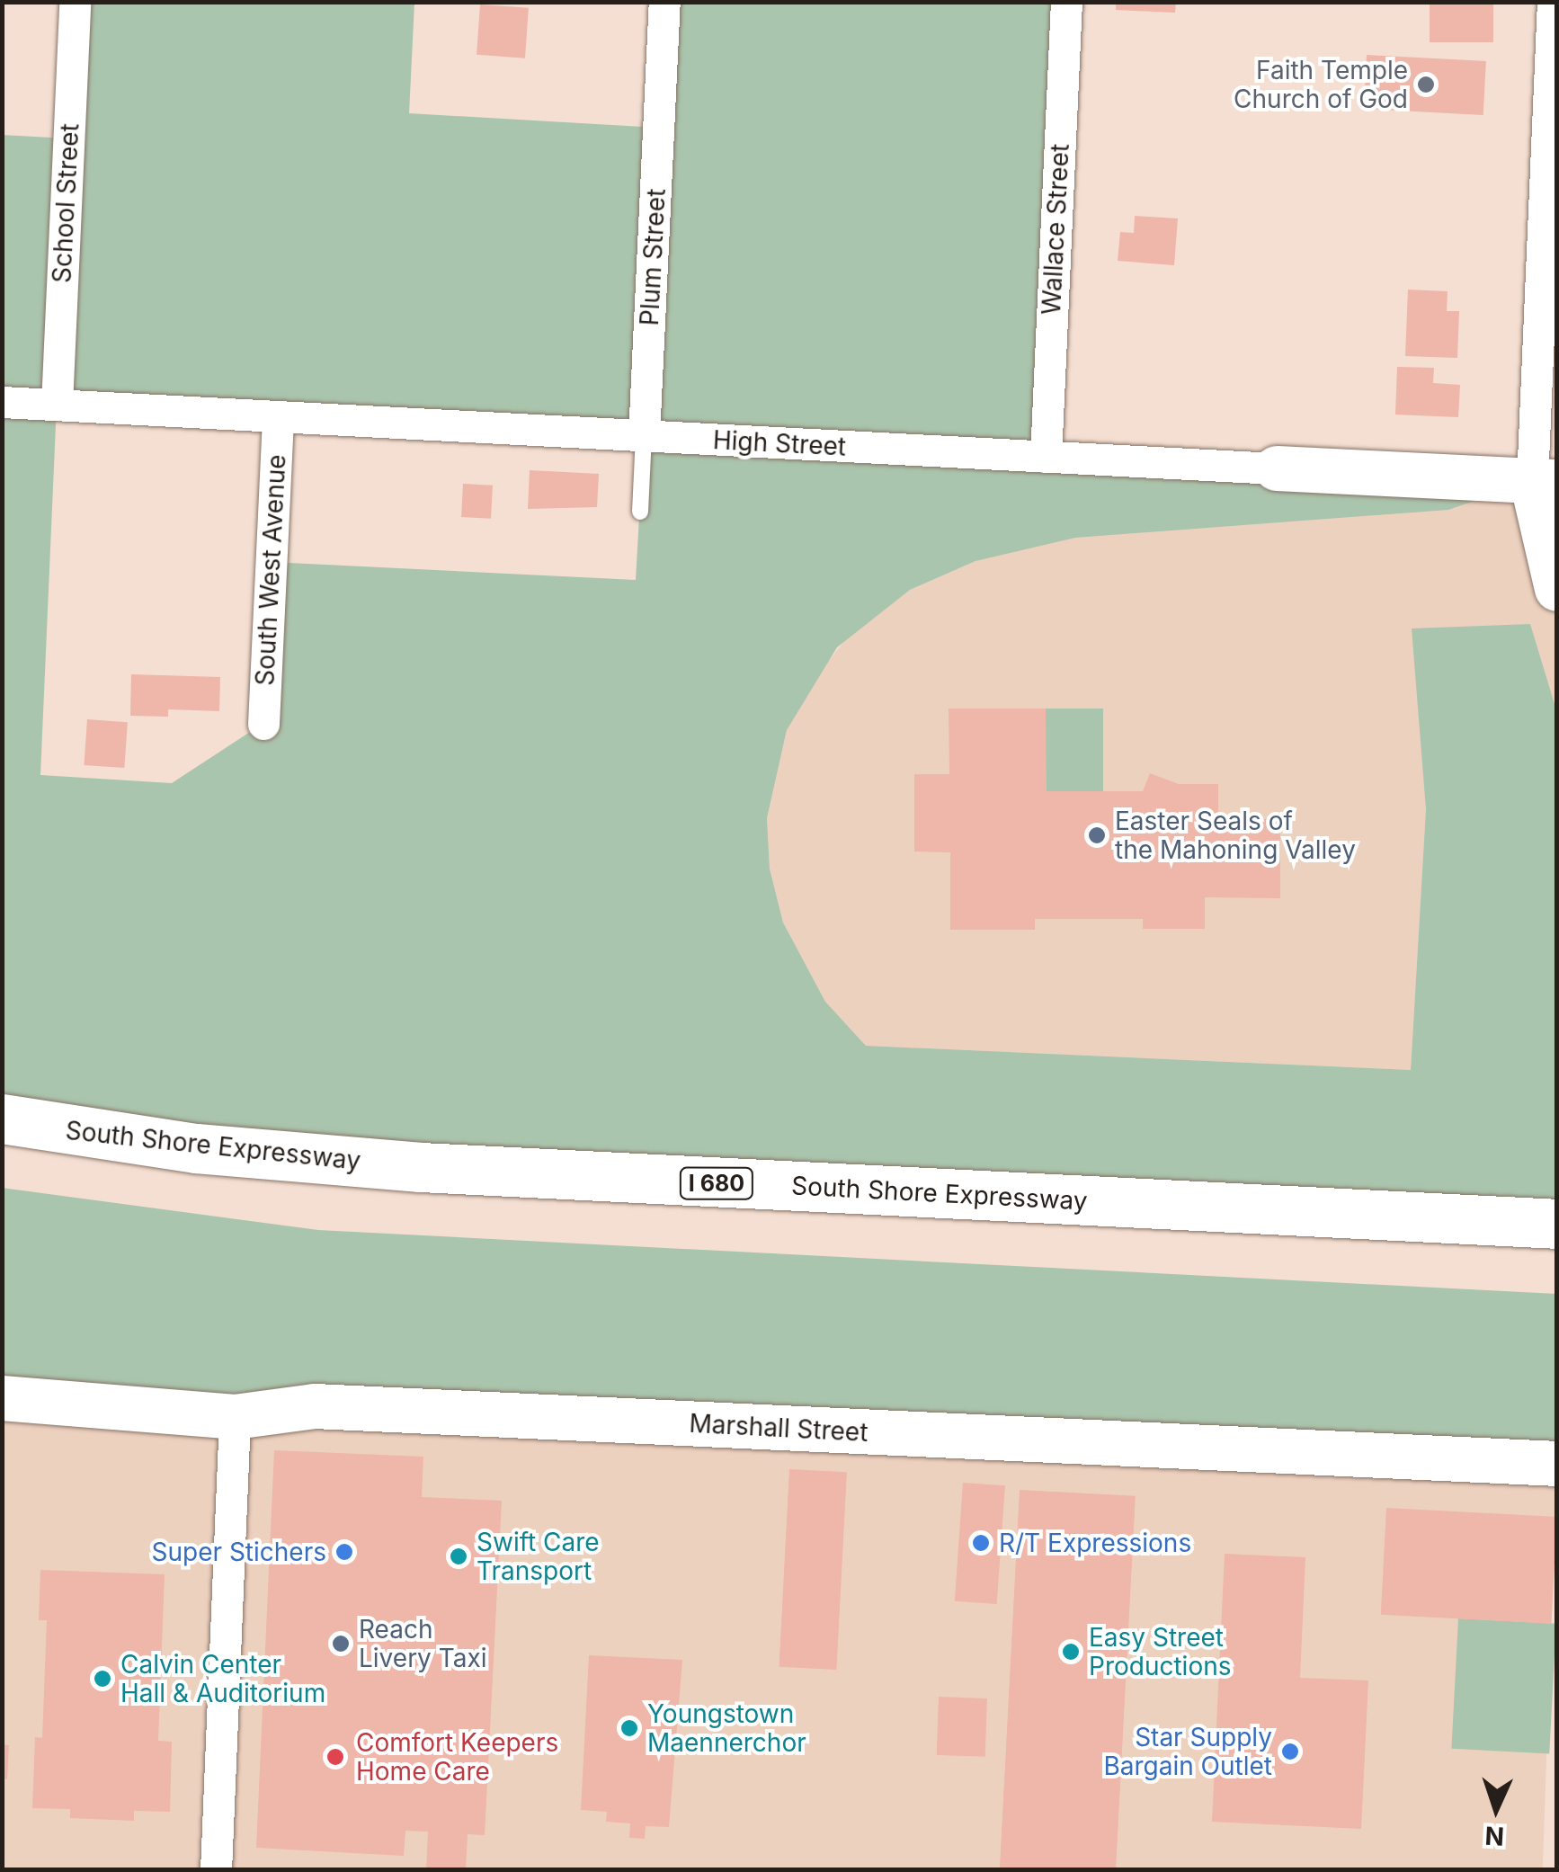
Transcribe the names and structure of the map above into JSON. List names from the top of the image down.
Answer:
{
  "streets": {
    "highway": ["South Shore Expressway", "I 680"],
    "street": [
      "School Street",
      "Wallace Street",
      "Plum Street",
      "High Street",
      "South West Avenue",
      "Marshall Street"
    ]
  },
  "crossings": [
    ["School Street", "High Street"],
    ["Wallace Street", "High Street"],
    ["Plum Street", "High Street"],
    ["High Street", "South West Avenue"]
  ],
  "places": [
    "Faith Temple Church of God",
    "Easter Seals of the Mahoning Valley",
    "R/T Expressions",
    "Super Stichers",
    "Swift Care Transport",
    "Reach Livery Taxi",
    "Easy Street Productions",
    "Calvin Center Hall & Auditorium",
    "Youngstown Maennerchor",
    "Star Supply Bargain Outlet",
    "Comfort Keepers Home Care"
  ],
  "north": "bottom"
}
